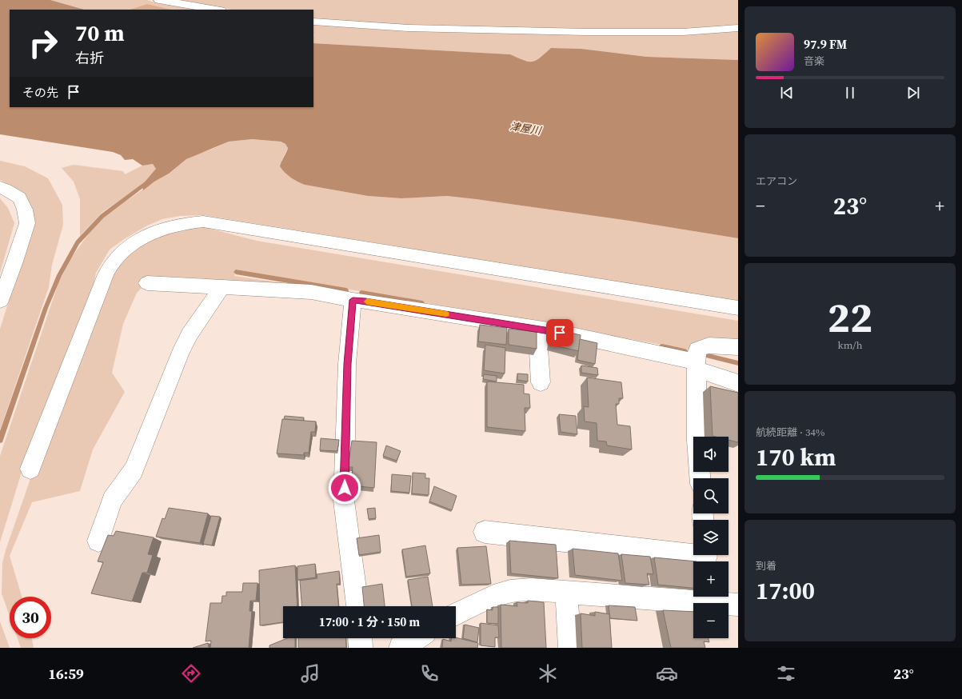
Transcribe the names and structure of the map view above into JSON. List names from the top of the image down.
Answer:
{
  "water": ["津屋川"],
  "page": {
    "turn": ["70 m", "右折"],
    "song": ["97.9 FM", "音楽"],
    "then": "その先",
    "tile": [
      "エアコン",
      ["22", "km/h"],
      ["航続距離 · 34%", "170 km"],
      ["到着", "17:00"]
    ],
    "heat": ["−", "23°", "+"],
    "map_buttons": ["+", "−"],
    "limit": "30",
    "trip": "17:00 · 1 分 · 150 m",
    "tabs": ["16:59", "23°"]
  }
}
